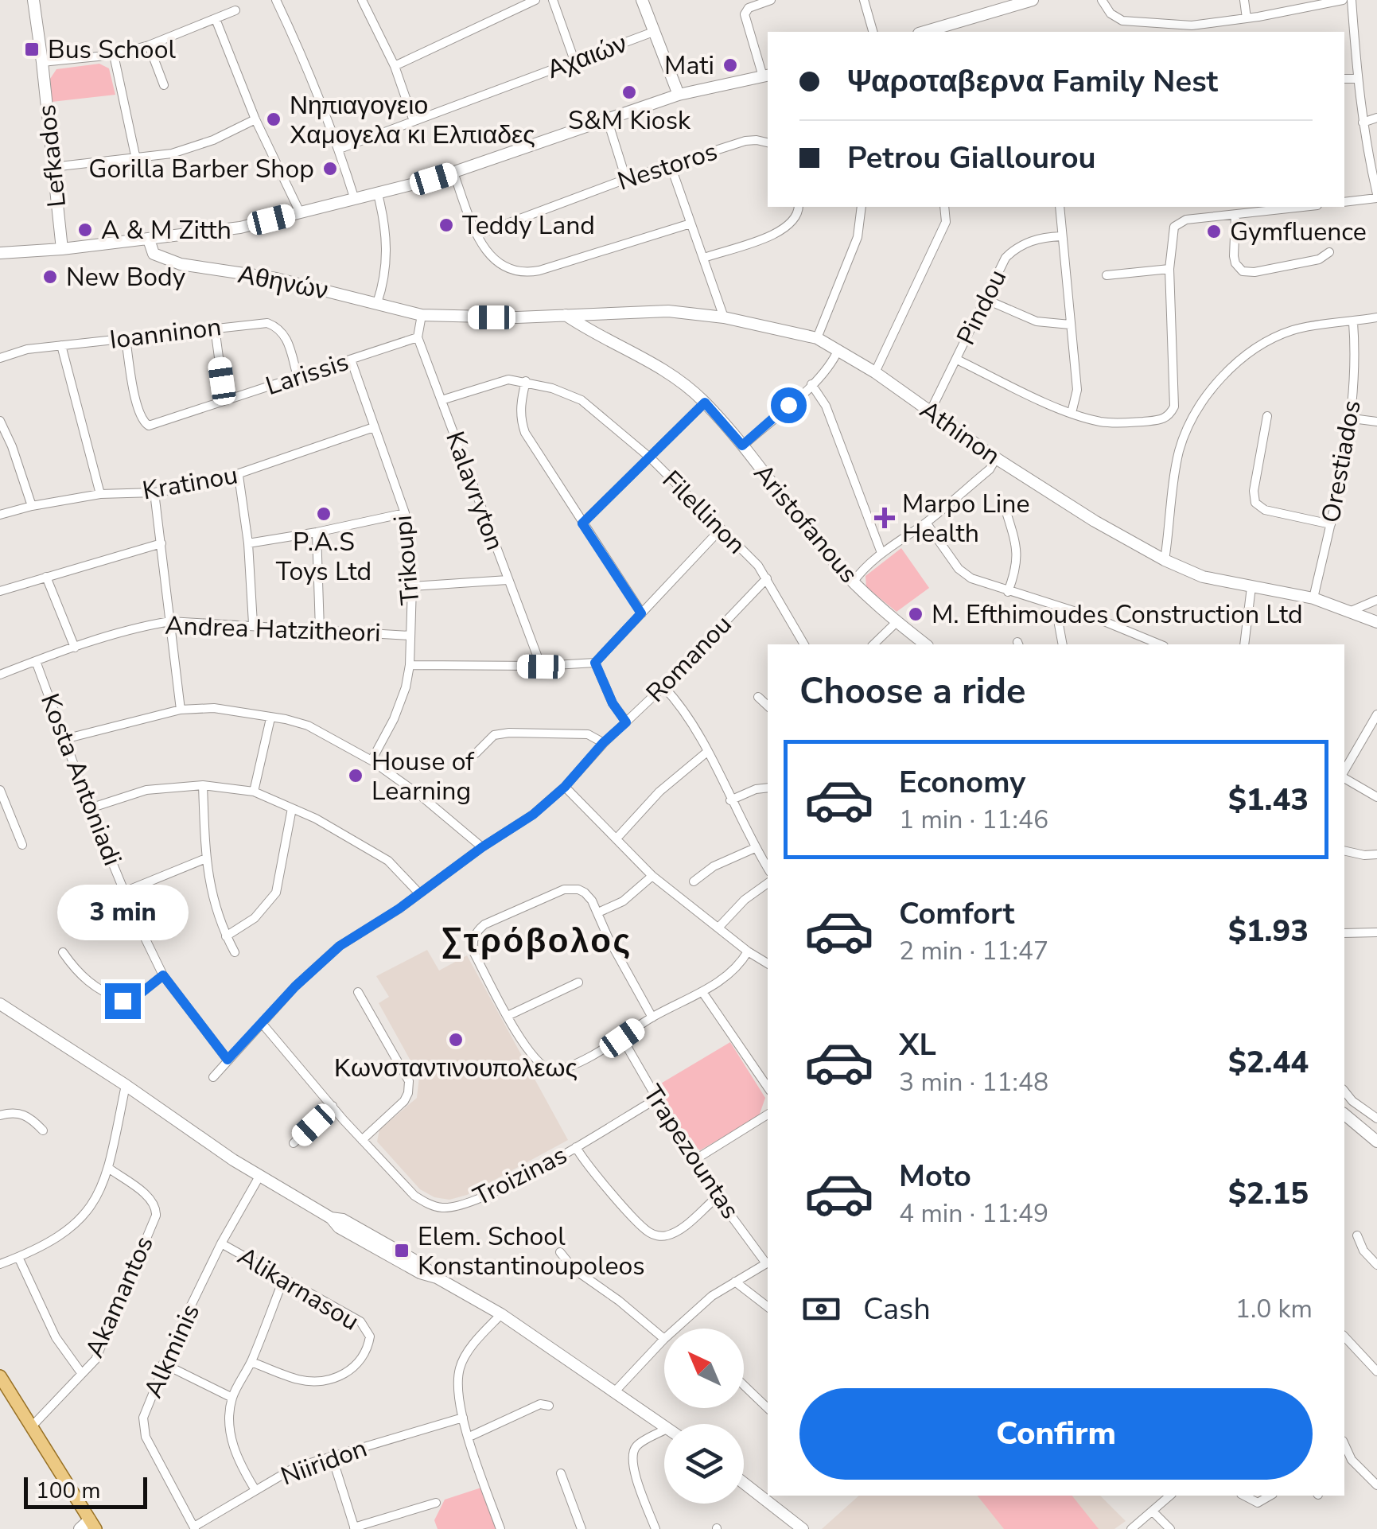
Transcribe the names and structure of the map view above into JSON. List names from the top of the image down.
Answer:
{
  "streets": {
    "street": [
      "Αχαιών",
      "Lefkados",
      "Nestoros",
      "Αθηνών",
      "Pindou",
      "Ioanninon",
      "Larissis",
      "Athinon",
      "Orestiados",
      "Kratinou",
      "Kalavryton",
      "Filellinon",
      "Aristofanous",
      "Trikoupi",
      "Andrea Hatzitheori",
      "Romanou",
      "Kosta Antoniadi",
      "Trapezountas",
      "Troizinas",
      "Alikarnasou",
      "Akamantos",
      "Alkminis",
      "Niiridon"
    ]
  },
  "crossings": [
    ["Αθηνών", "Athinon"],
    ["Αθηνών", "Aristofanous"],
    ["Pindou", "Athinon"],
    ["Ioanninon", "Larissis"],
    ["Larissis", "Kalavryton"],
    ["Larissis", "Trikoupi"],
    ["Athinon", "Orestiados"],
    ["Athinon", "Aristofanous"],
    ["Kratinou", "Trikoupi"],
    ["Kalavryton", "Filellinon"],
    ["Filellinon", "Romanou"],
    ["Trikoupi", "Andrea Hatzitheori"],
    ["Andrea Hatzitheori", "Kosta Antoniadi"],
    ["Romanou", "Kosta Antoniadi"],
    ["Romanou", "Troizinas"],
    ["Trapezountas", "Troizinas"],
    ["Alikarnasou", "Alkminis"],
    ["Alkminis", "Niiridon"]
  ],
  "districts": ["Στρόβολος"],
  "places": {
    "transit": ["Bus School", "Elem. School Konstantinoupoleos"],
    "other": [
      "Mati",
      "S&M Kiosk",
      "Νηπιαγογειο Χαμογελα κι Ελπιαδες",
      "Gorilla Barber Shop",
      "Teddy Land",
      "A & M Zitth",
      "Gymfluence",
      "New Body",
      "P.A.S Toys Ltd",
      "M. Efthimoudes Construction Ltd",
      "House of Learning",
      "Κωνσταντινουπολεως"
    ],
    "health": ["Marpo Line Health"]
  },
  "scale_bar": "100 m",
  "north": "top left",
  "page": {
    "banner": ["Ψαροταβερνα Family Nest", "Petrou Giallourou"],
    "heading": "Choose a ride",
    "list": [
      {
        "name": "Economy",
        "note": "1 min · 11:46",
        "value": "$1.43"
      },
      {
        "name": "Comfort",
        "note": "2 min · 11:47",
        "value": "$1.93"
      },
      {
        "name": "XL",
        "note": "3 min · 11:48",
        "value": "$2.44"
      },
      {
        "name": "Moto",
        "note": "4 min · 11:49",
        "value": "$2.15"
      }
    ],
    "bubble": "3 min",
    "pay": ["Cash", "1.0 km"],
    "buttons": "Confirm",
    "scale": "100 m"
  }
}
